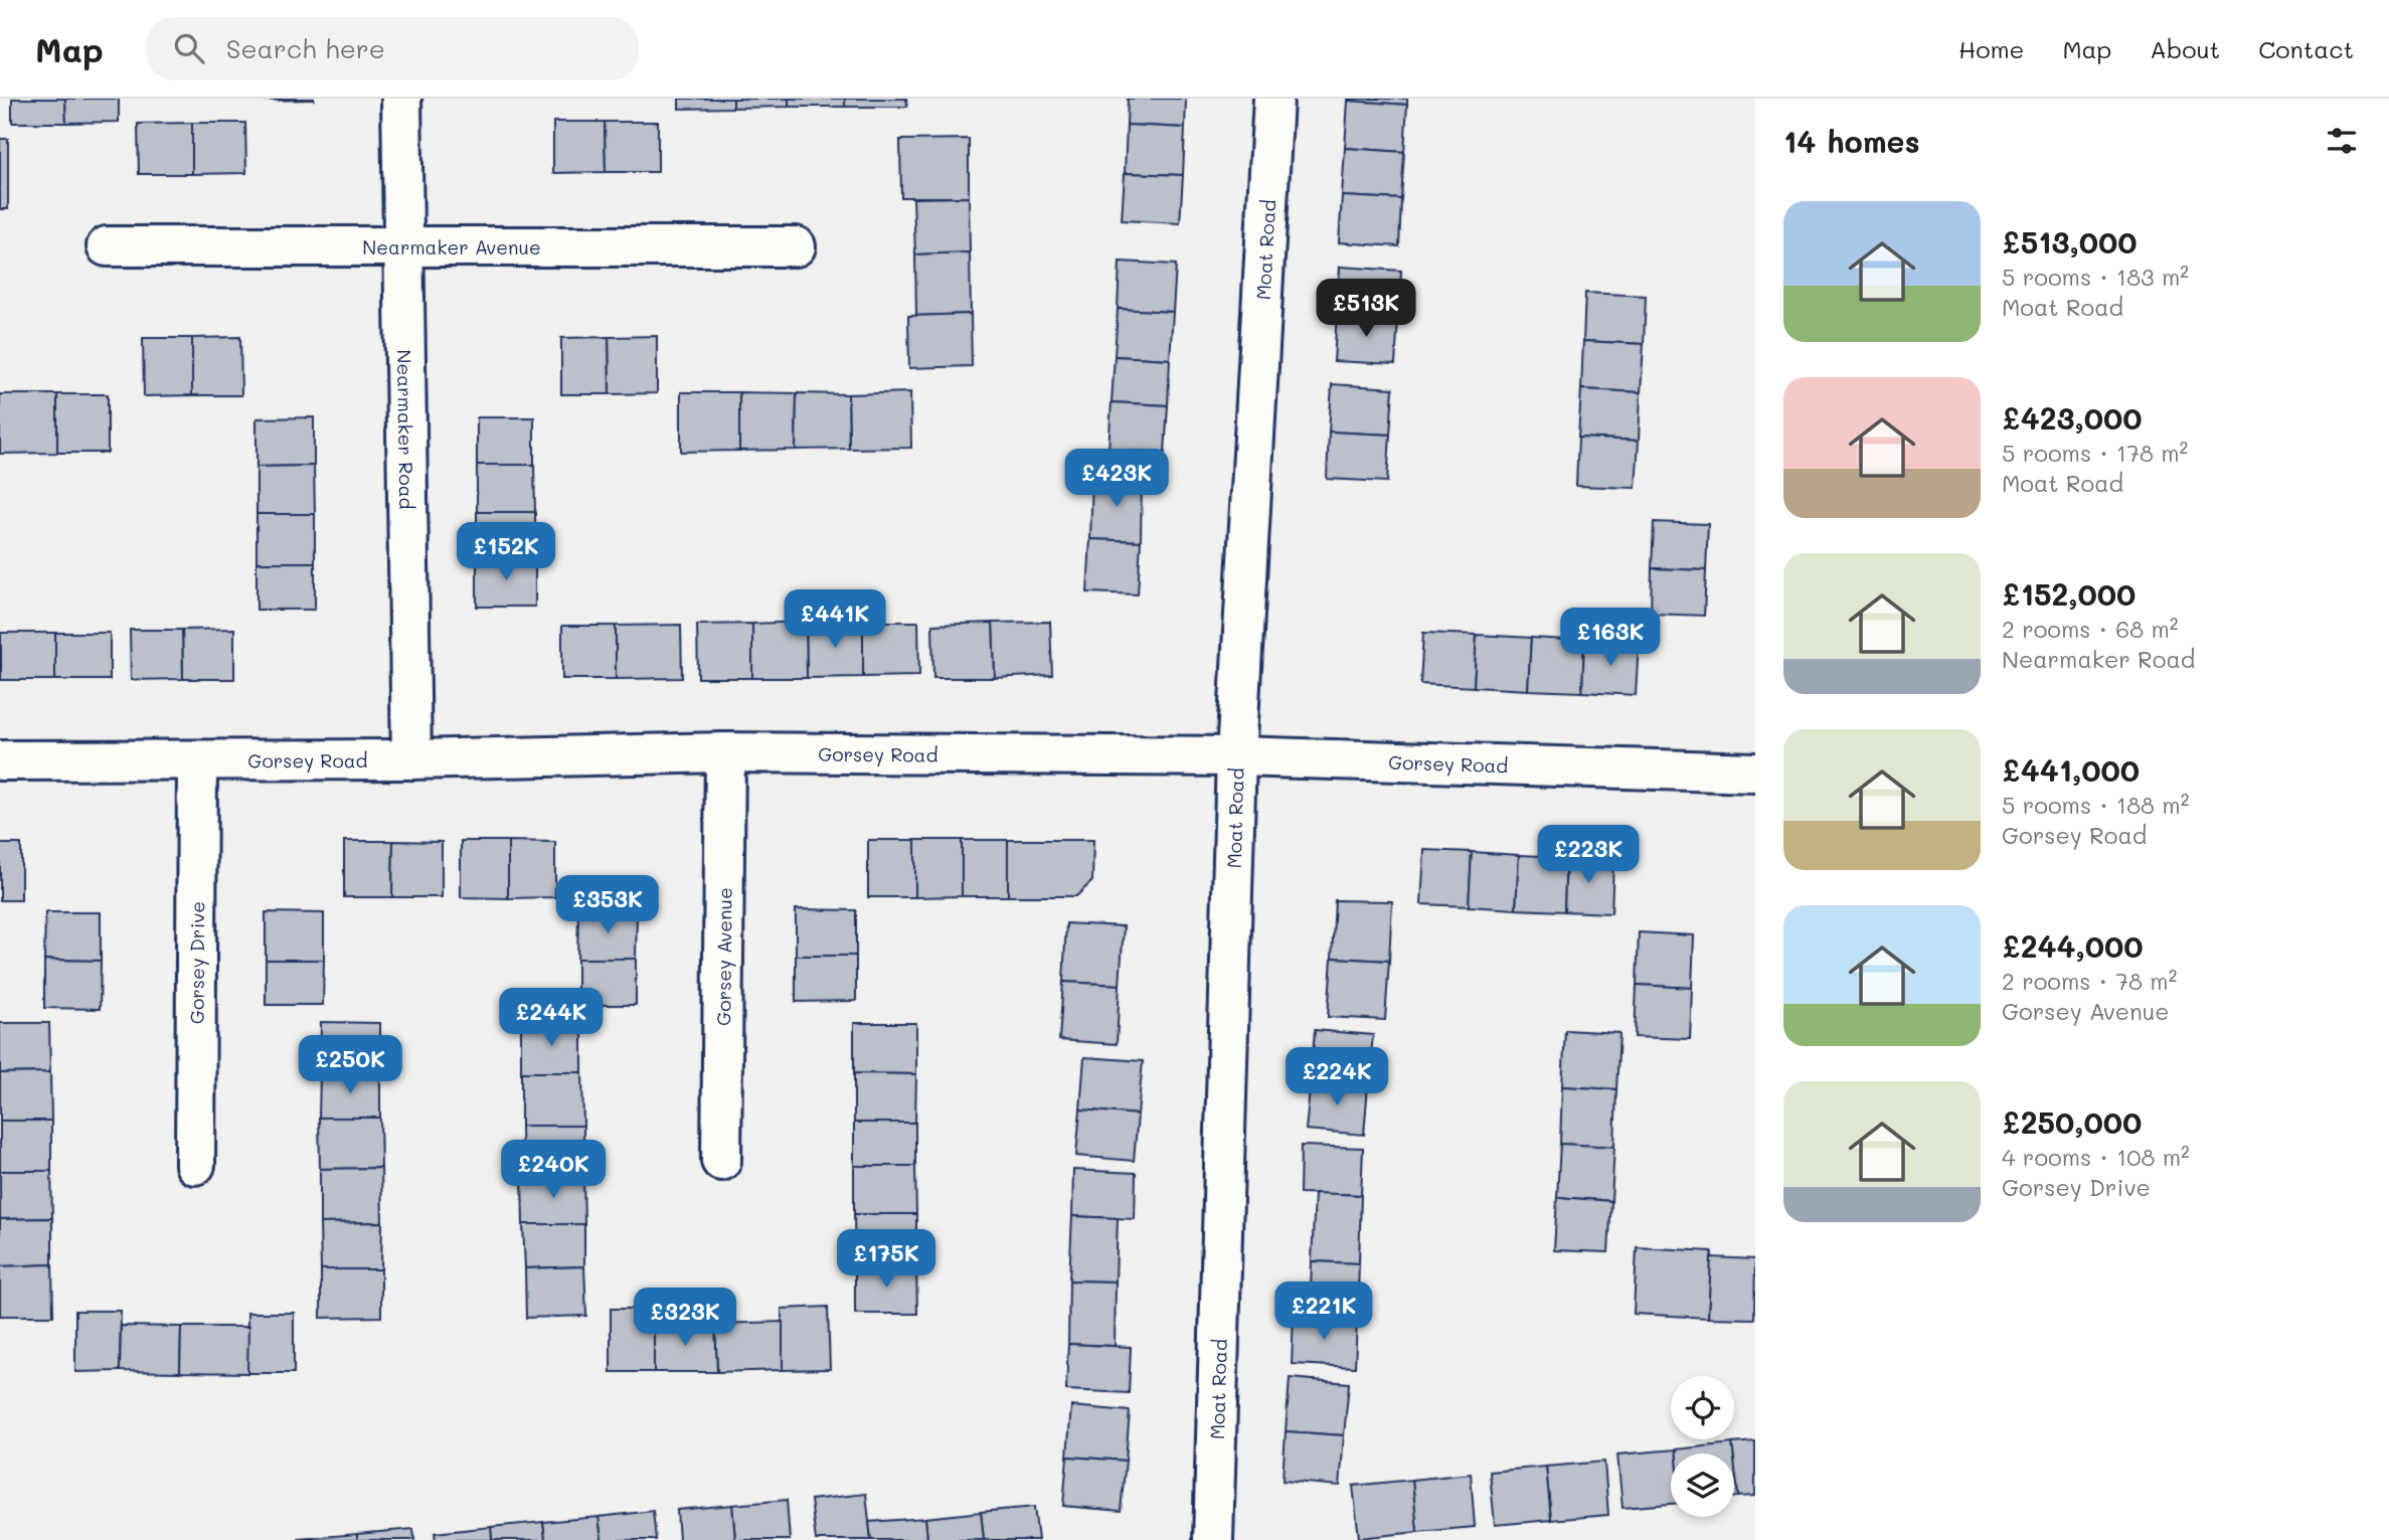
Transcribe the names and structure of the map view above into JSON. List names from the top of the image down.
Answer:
{
  "streets": {
    "street": [
      "Nearmaker Avenue",
      "Moat Road",
      "Nearmaker Road",
      "Gorsey Road",
      "Gorsey Avenue",
      "Gorsey Drive"
    ]
  },
  "crossings": [
    ["Nearmaker Avenue", "Nearmaker Road"],
    ["Moat Road", "Gorsey Road"],
    ["Nearmaker Road", "Gorsey Road"],
    ["Gorsey Road", "Gorsey Avenue"],
    ["Gorsey Road", "Gorsey Drive"]
  ],
  "page": {
    "header": "Map",
    "search": "Search here",
    "nav": [
      "Home",
      "Map",
      "About",
      "Contact"
    ],
    "heading": "14 homes",
    "list": [
      {
        "name": "£513,000",
        "note": "5 rooms · 183 m² · Moat Road"
      },
      {
        "name": "£423,000",
        "note": "5 rooms · 178 m² · Moat Road"
      },
      {
        "name": "£152,000",
        "note": "2 rooms · 68 m² · Nearmaker Road"
      },
      {
        "name": "£441,000",
        "note": "5 rooms · 188 m² · Gorsey Road"
      },
      {
        "name": "£244,000",
        "note": "2 rooms · 78 m² · Gorsey Avenue"
      },
      {
        "name": "£250,000",
        "note": "4 rooms · 108 m² · Gorsey Drive"
      }
    ],
    "price": [
      "£513K",
      "£423K",
      "£152K",
      "£441K",
      "£163K",
      "£223K",
      "£353K",
      "£244K",
      "£250K",
      "£224K",
      "£240K",
      "£175K",
      "£221K",
      "£323K"
    ]
  }
}
